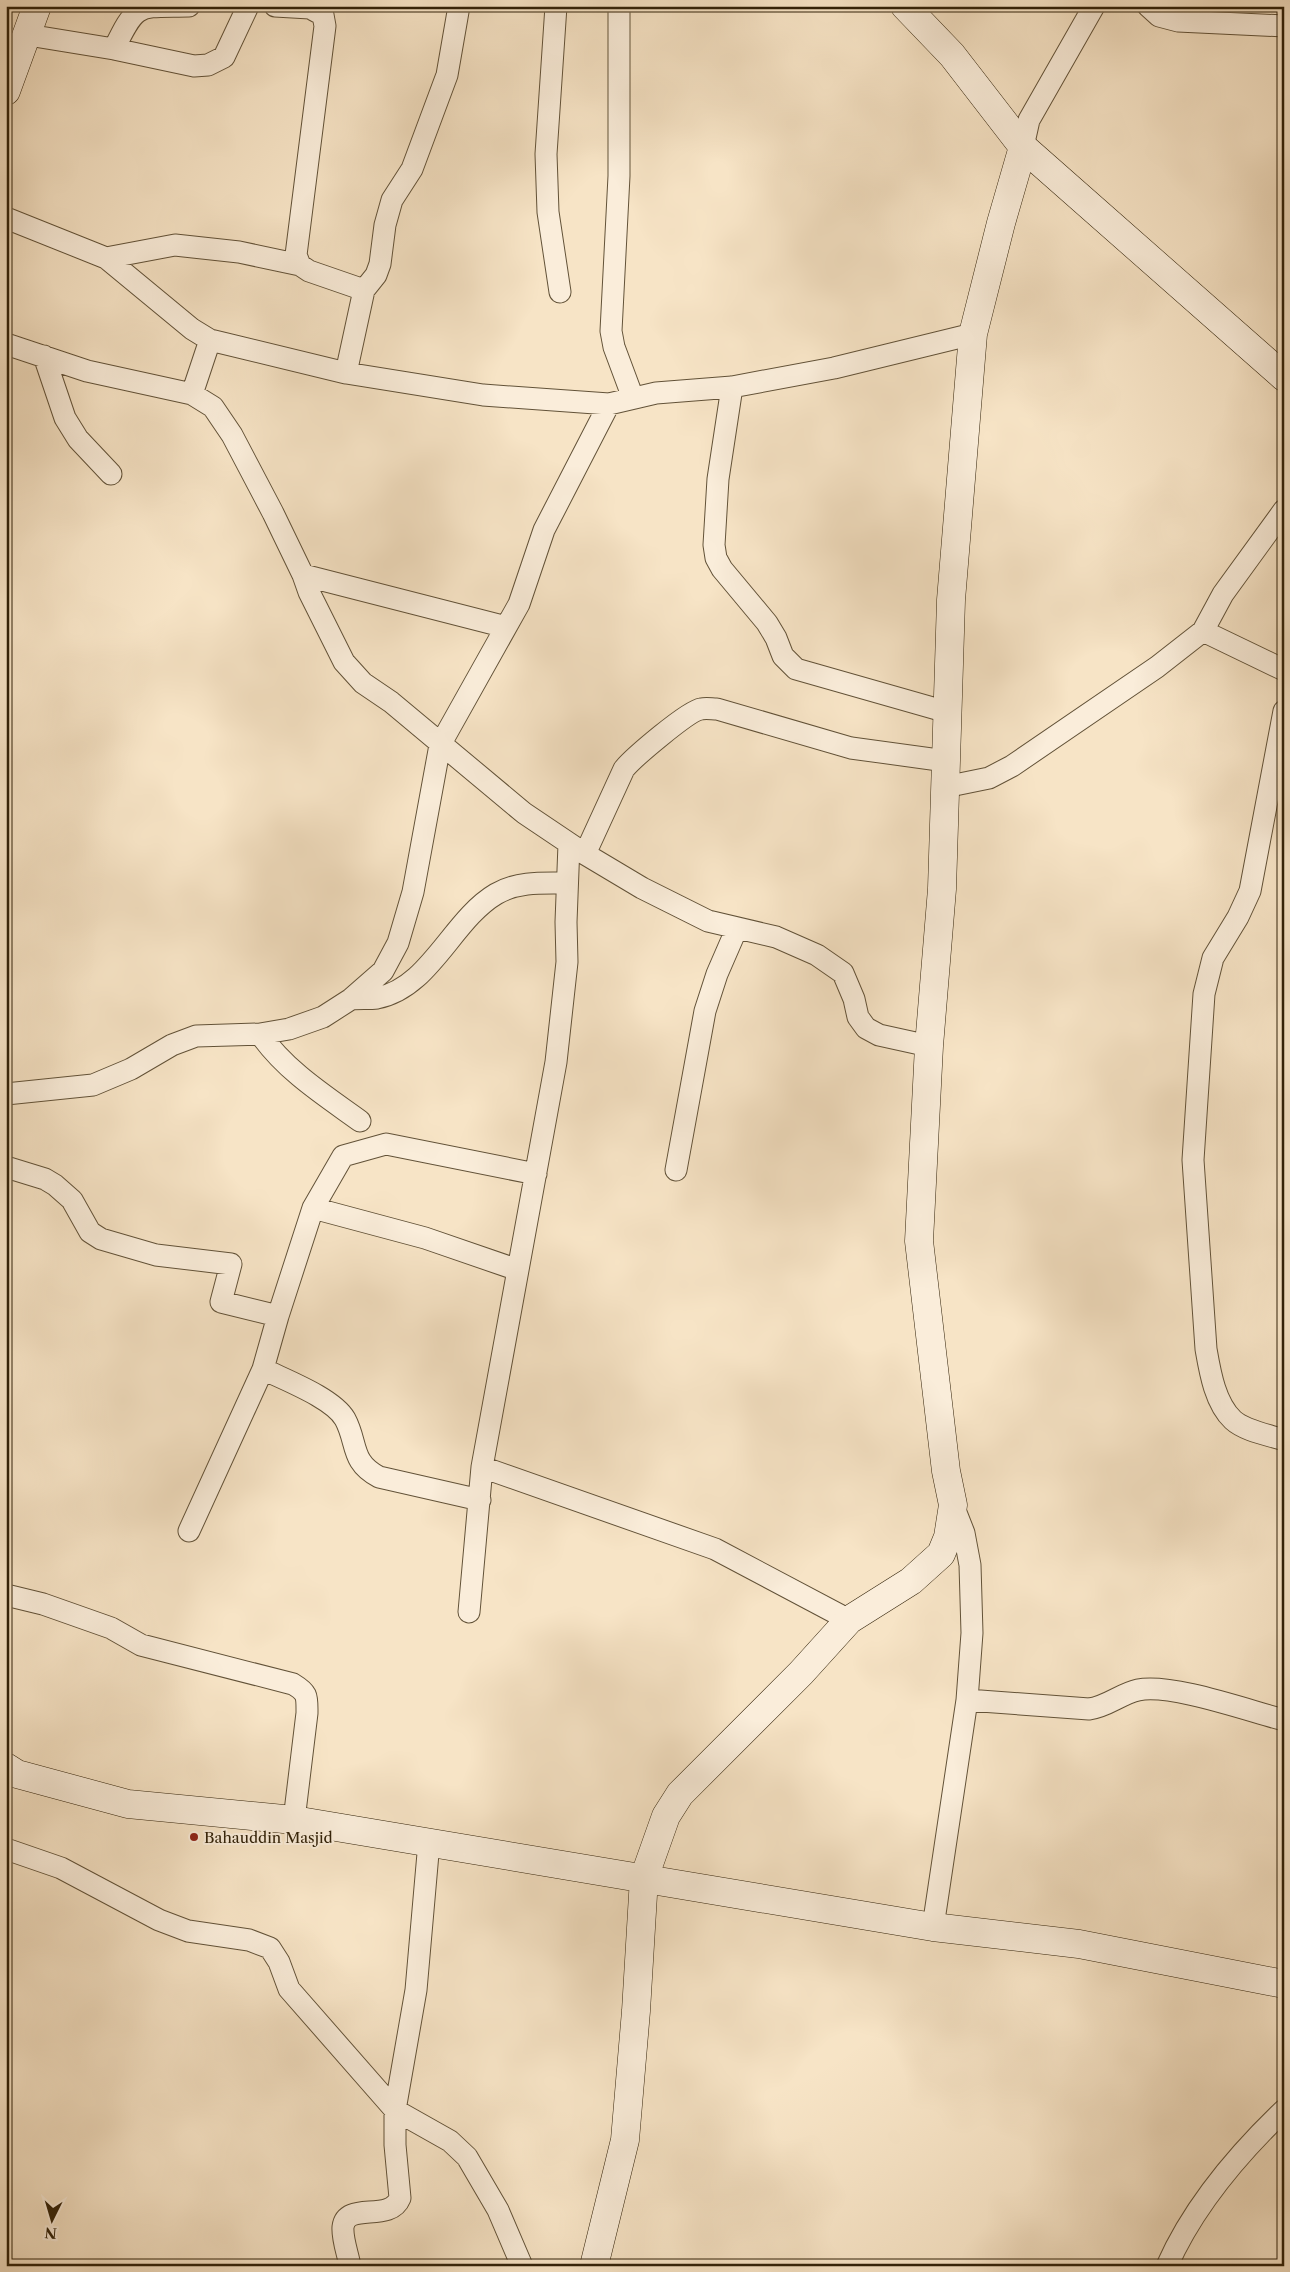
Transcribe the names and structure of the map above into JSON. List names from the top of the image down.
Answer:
{
  "places": ["Bahauddin Masjid"],
  "north": "bottom"
}
